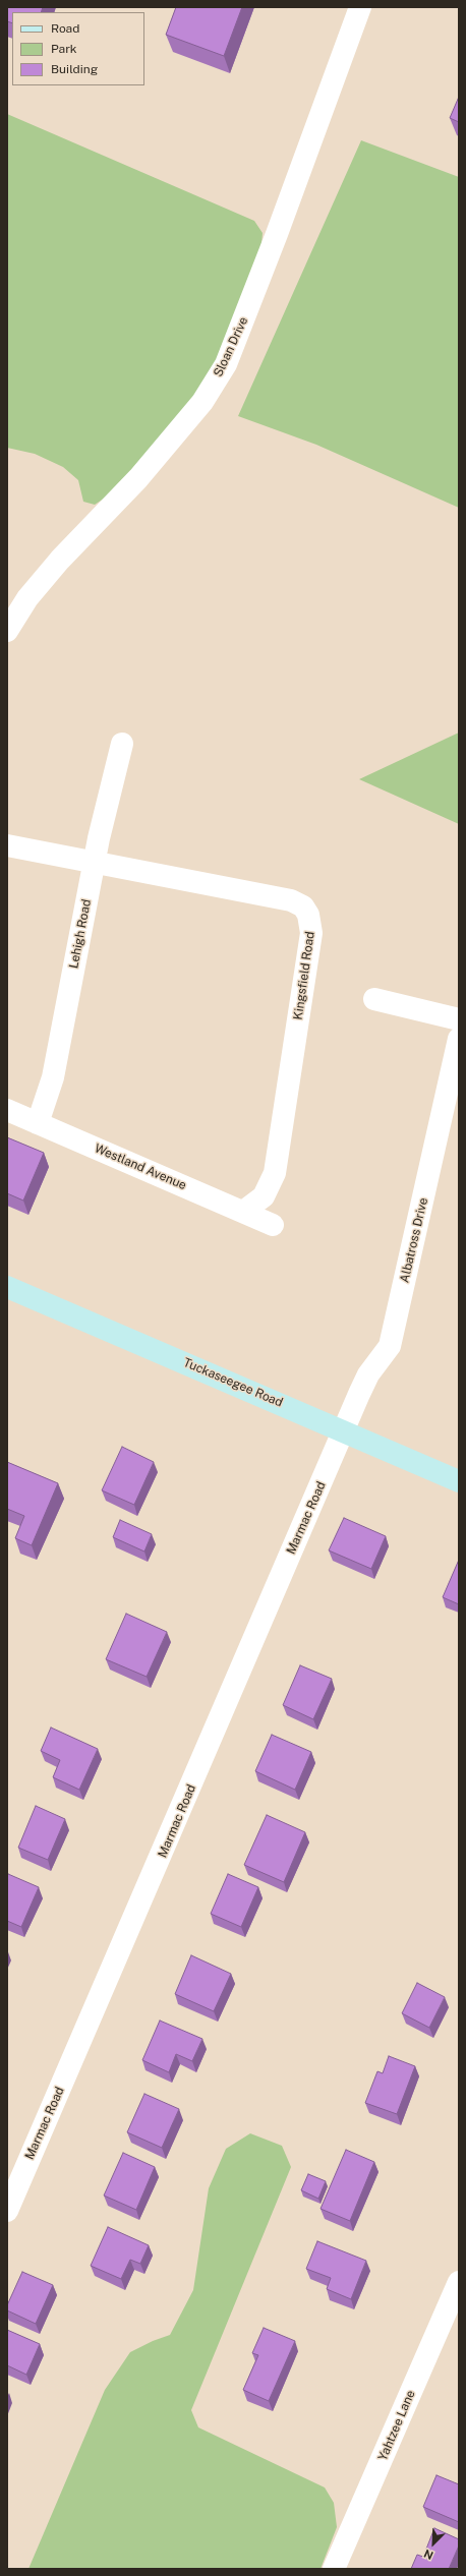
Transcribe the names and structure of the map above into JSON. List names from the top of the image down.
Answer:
{
  "streets": {
    "street": [
      "Sloan Drive",
      "Lehigh Road",
      "Kingsfield Road",
      "Westland Avenue",
      "Albatross Drive",
      "Tuckaseegee Road",
      "Marmac Road",
      "Yahtzee Lane"
    ]
  },
  "crossings": [
    ["Lehigh Road", "Kingsfield Road"],
    ["Lehigh Road", "Westland Avenue"],
    ["Kingsfield Road", "Westland Avenue"],
    ["Albatross Drive", "Tuckaseegee Road"],
    ["Albatross Drive", "Marmac Road"],
    ["Tuckaseegee Road", "Marmac Road"]
  ],
  "legend": ["Road", "Park", "Building"],
  "north": "bottom left"
}
